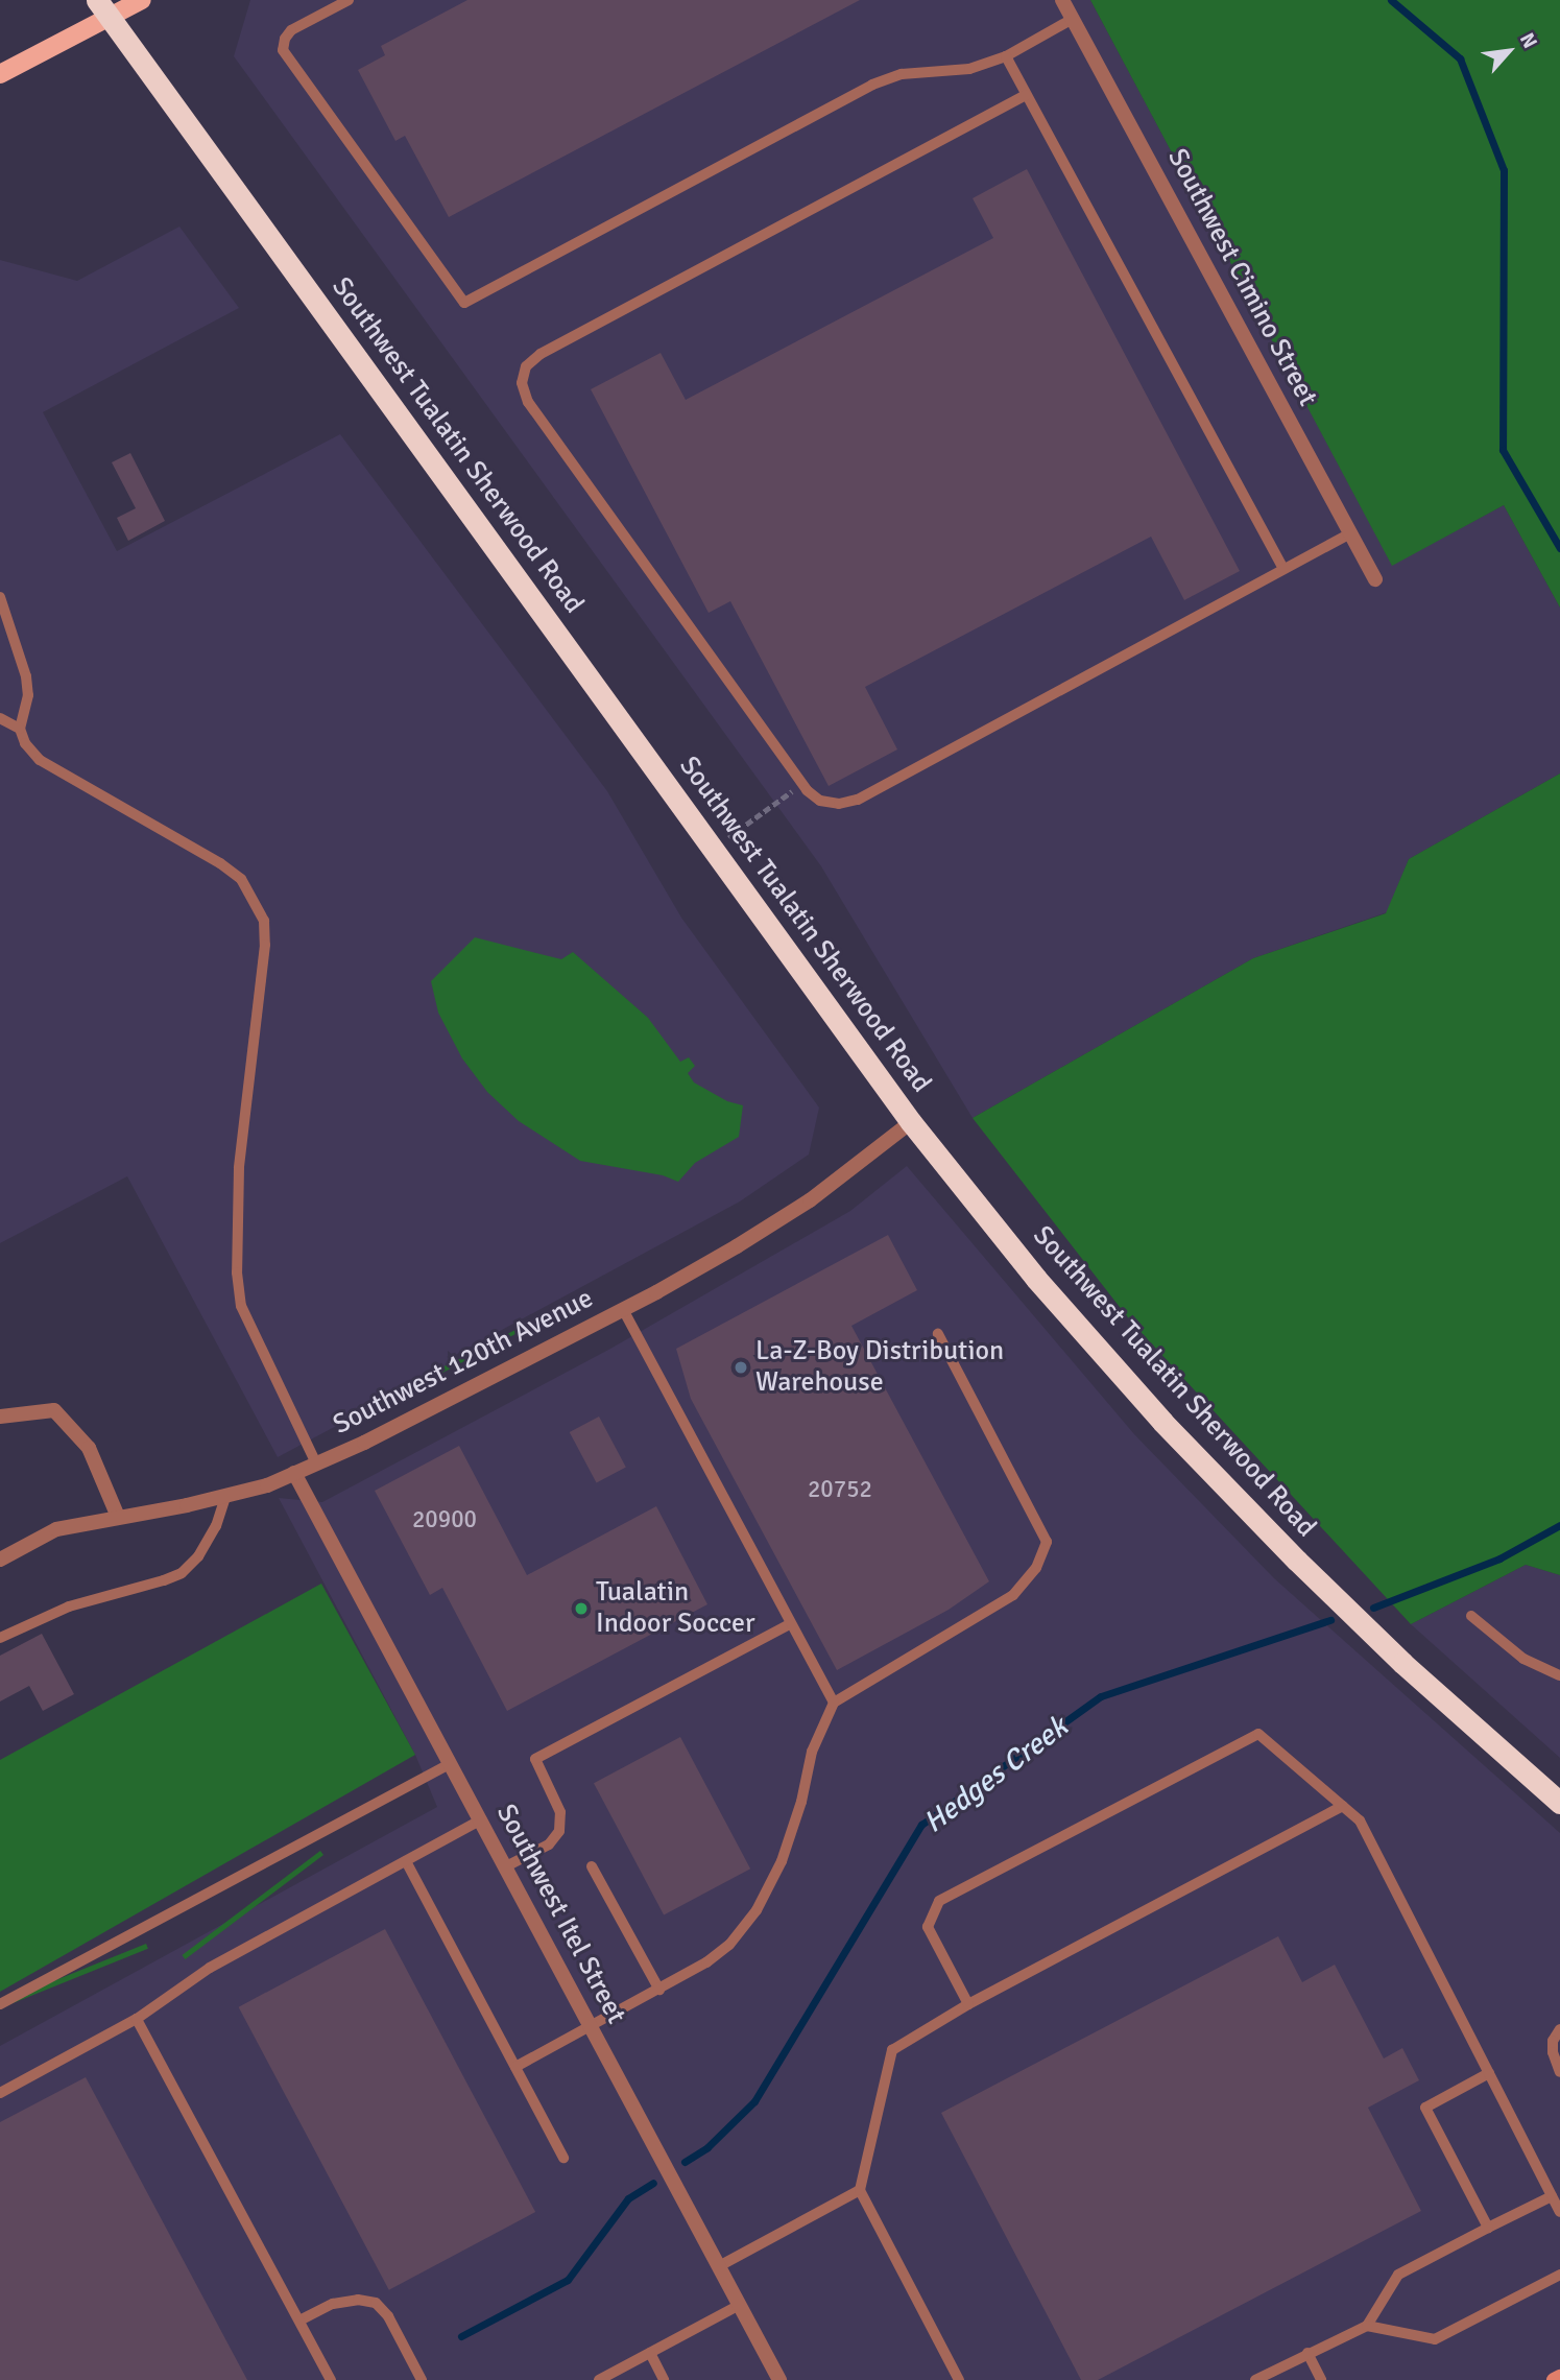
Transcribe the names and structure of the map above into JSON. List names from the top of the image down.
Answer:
{
  "streets": {
    "highway": ["Southwest Tualatin Sherwood Road"],
    "street": ["Southwest Cimino Street", "Southwest 120th Avenue", "Southwest Itel Street"]
  },
  "crossings": [
    ["Southwest Tualatin Sherwood Road", "Southwest 120th Avenue"],
    ["Southwest 120th Avenue", "Southwest Itel Street"]
  ],
  "water": ["Hedges Creek"],
  "places": ["La-Z-Boy Distribution Warehouse", "Tualatin Indoor Soccer"],
  "house_numbers": ["20752", "20900"],
  "north": "top right"
}
